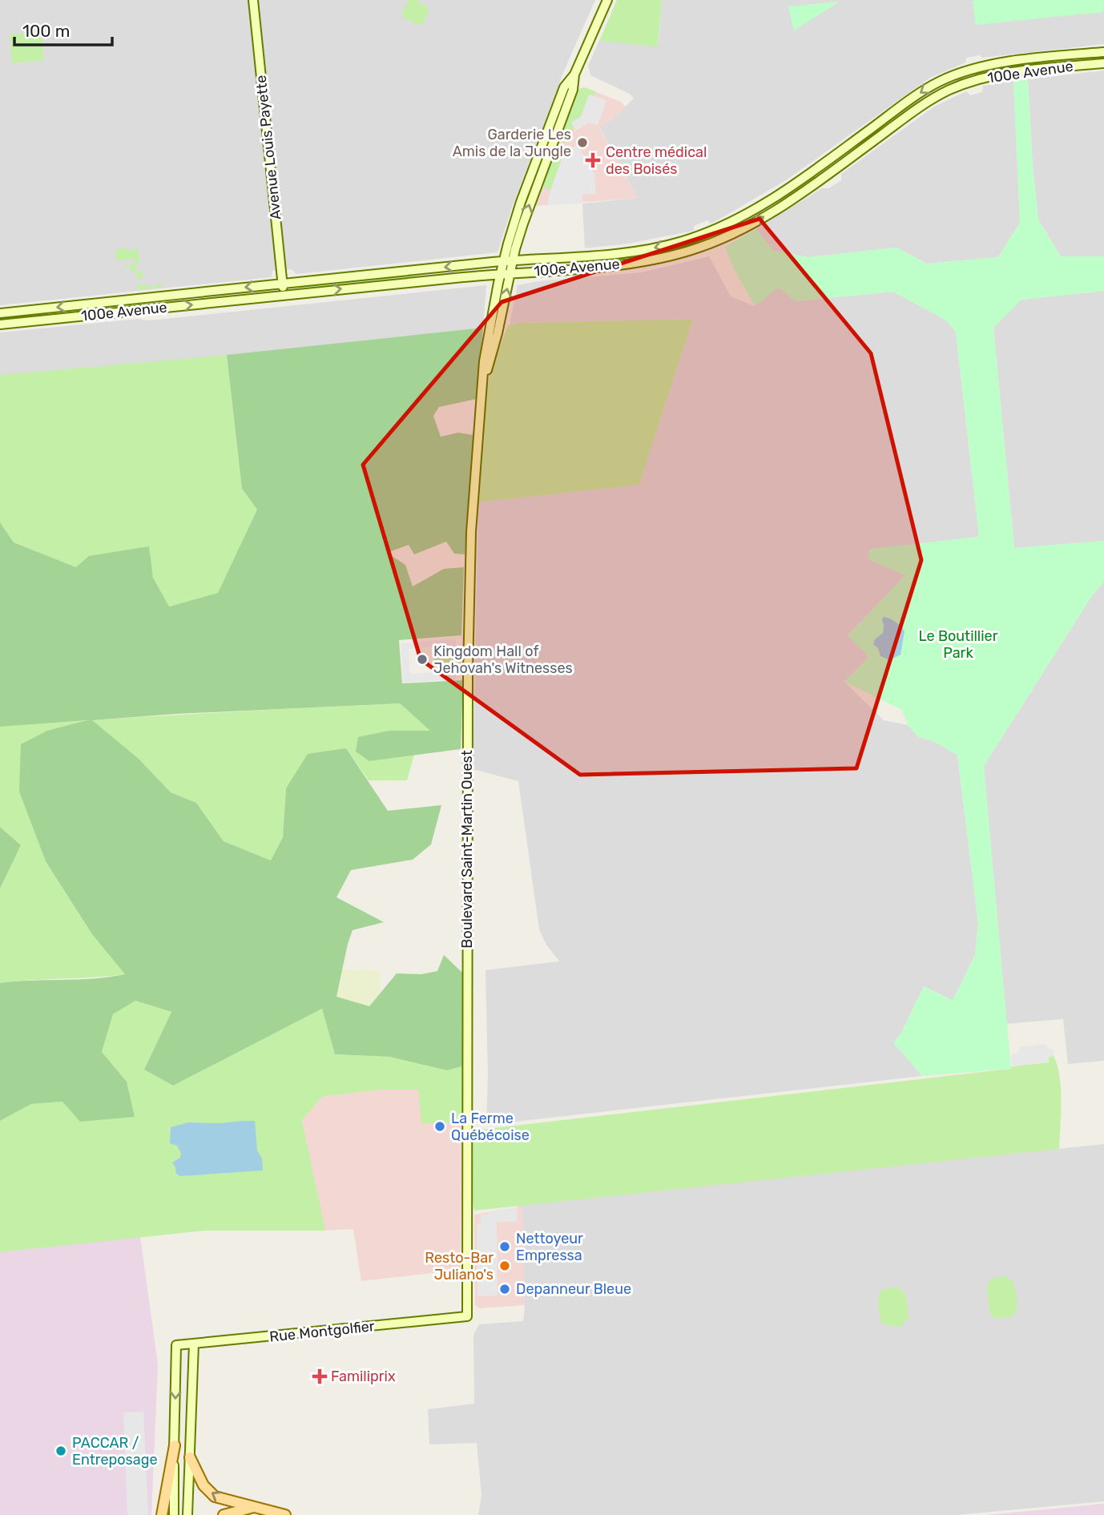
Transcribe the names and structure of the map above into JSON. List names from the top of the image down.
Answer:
{
  "streets": {
    "street": [
      "100e Avenue",
      "Avenue Louis Payette",
      "Boulevard Saint-Martin Ouest",
      "Rue Montgolfier"
    ]
  },
  "crossings": [
    ["100e Avenue", "Avenue Louis Payette"],
    ["100e Avenue", "Boulevard Saint-Martin Ouest"],
    ["Boulevard Saint-Martin Ouest", "Rue Montgolfier"]
  ],
  "parks": ["Le Boutillier Park"],
  "places": {
    "other": [
      "Garderie Les Amis de la Jungle",
      "Kingdom Hall of Jehovah's Witnesses",
      "La Ferme Québécoise",
      "Nettoyeur Empressa",
      "Resto-Bar Juliano's",
      "Depanneur Bleue",
      "PACCAR / Entreposage"
    ],
    "health": ["Centre médical des Boisés", "Familiprix"]
  },
  "scale_bar": "100 m"
}
